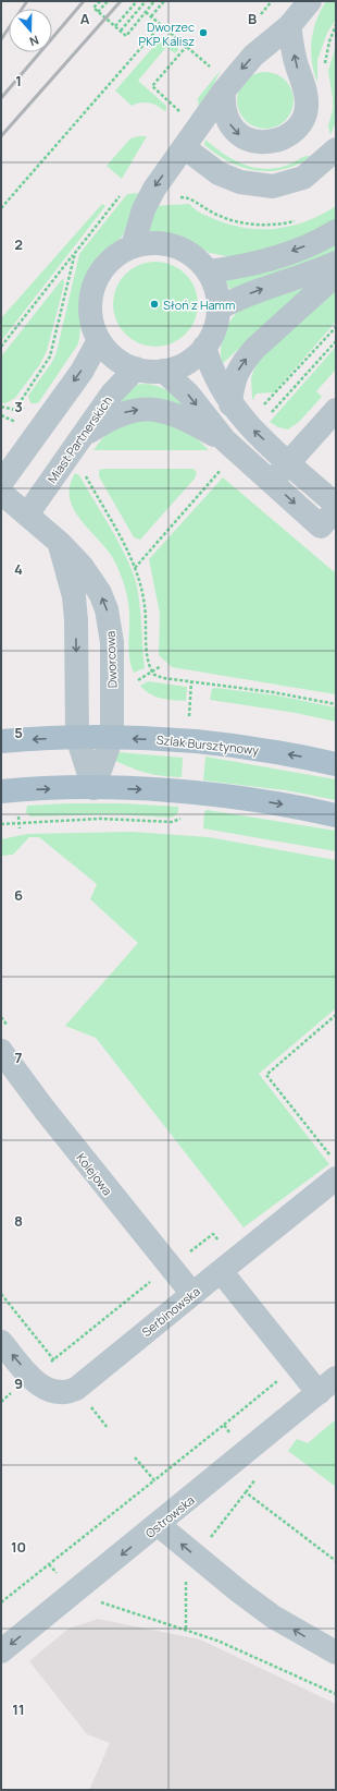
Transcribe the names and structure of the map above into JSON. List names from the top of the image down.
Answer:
{
  "streets": {
    "main road": ["Szlak Bursztynowy"],
    "street": [
      "Miast Partnerskich",
      "Dworcowa",
      "Kolejowa",
      "Serbinowska",
      "Ostrowska"
    ]
  },
  "crossings": [
    ["Miast Partnerskich", "Dworcowa"],
    ["Dworcowa", "Szlak Bursztynowy"],
    ["Kolejowa", "Serbinowska"]
  ],
  "one_way": ["Ostrowska"],
  "places": ["Dworzec PKP Kalisz", "Słoń z Hamm"],
  "north": "bottom",
  "grid": {
    "columns": ["A", "B"],
    "rows": [
      "1",
      "2",
      "3",
      "4",
      "5",
      "6",
      "7",
      "8",
      "9",
      "10",
      "11"
    ]
  }
}
